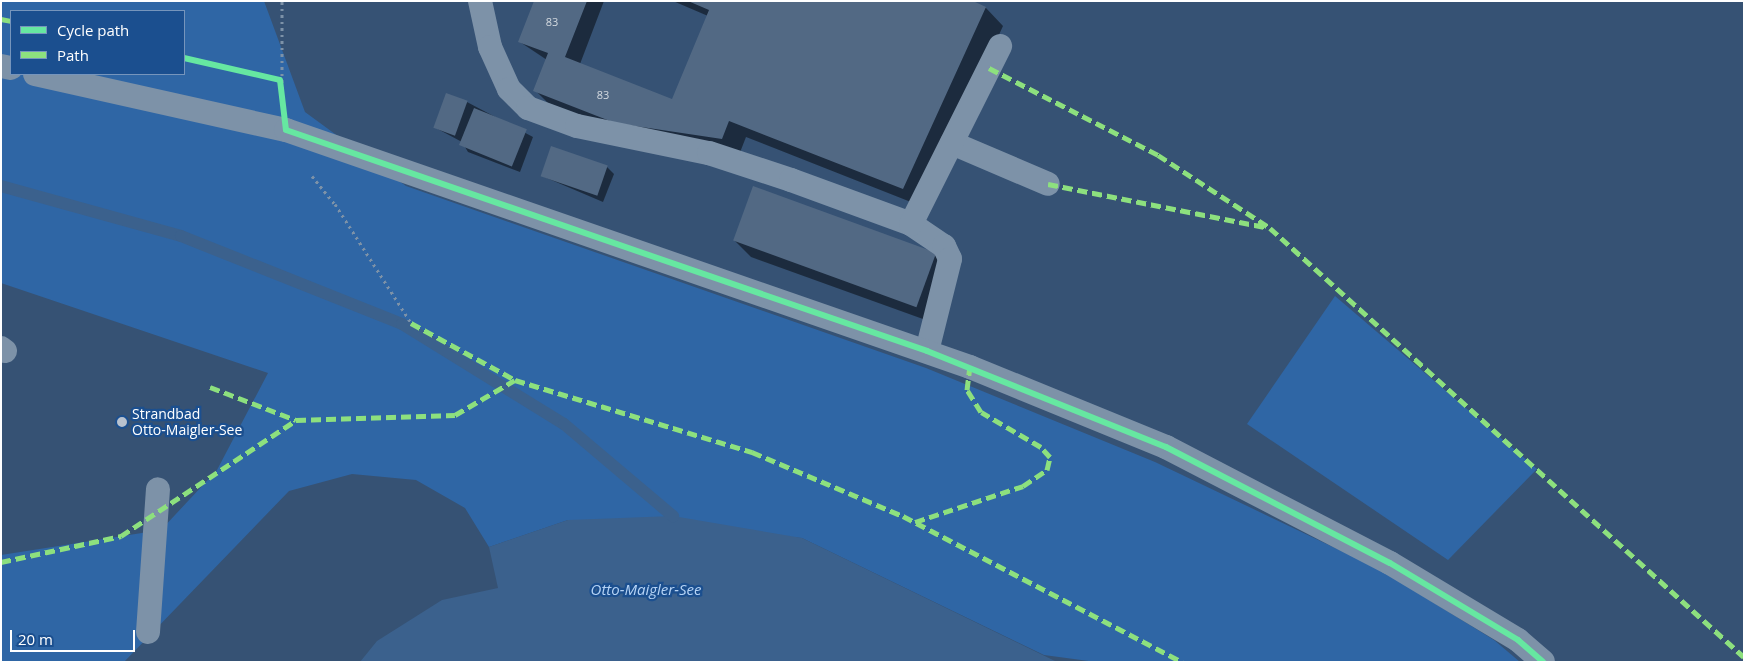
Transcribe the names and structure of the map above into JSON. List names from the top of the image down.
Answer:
{
  "water": ["Otto-Maigler-See"],
  "places": ["Strandbad Otto-Maigler-See"],
  "house_numbers": ["83", "83"],
  "legend": ["Cycle path", "Path"],
  "scale_bar": "20 m"
}
